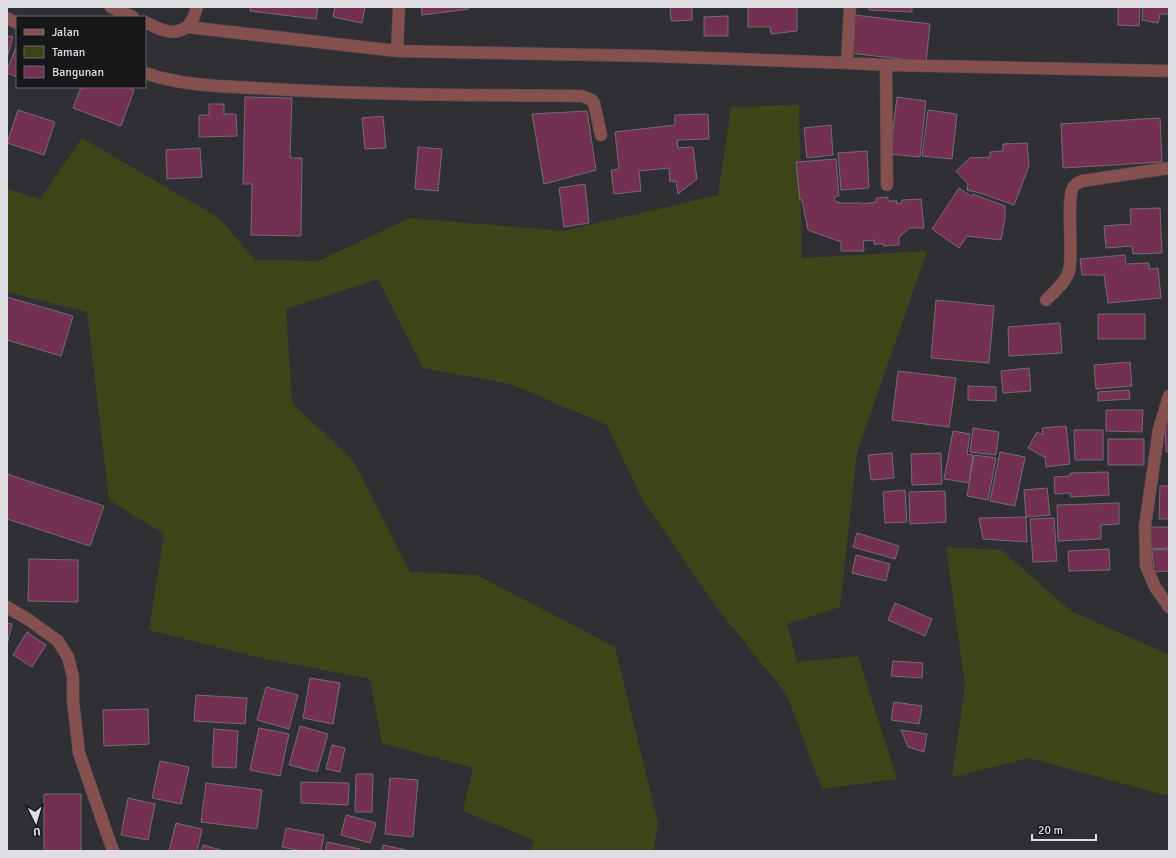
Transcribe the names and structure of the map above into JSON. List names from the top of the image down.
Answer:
{
  "legend": ["Jalan", "Taman", "Bangunan"],
  "scale_bar": "20 m",
  "north": "bottom"
}
